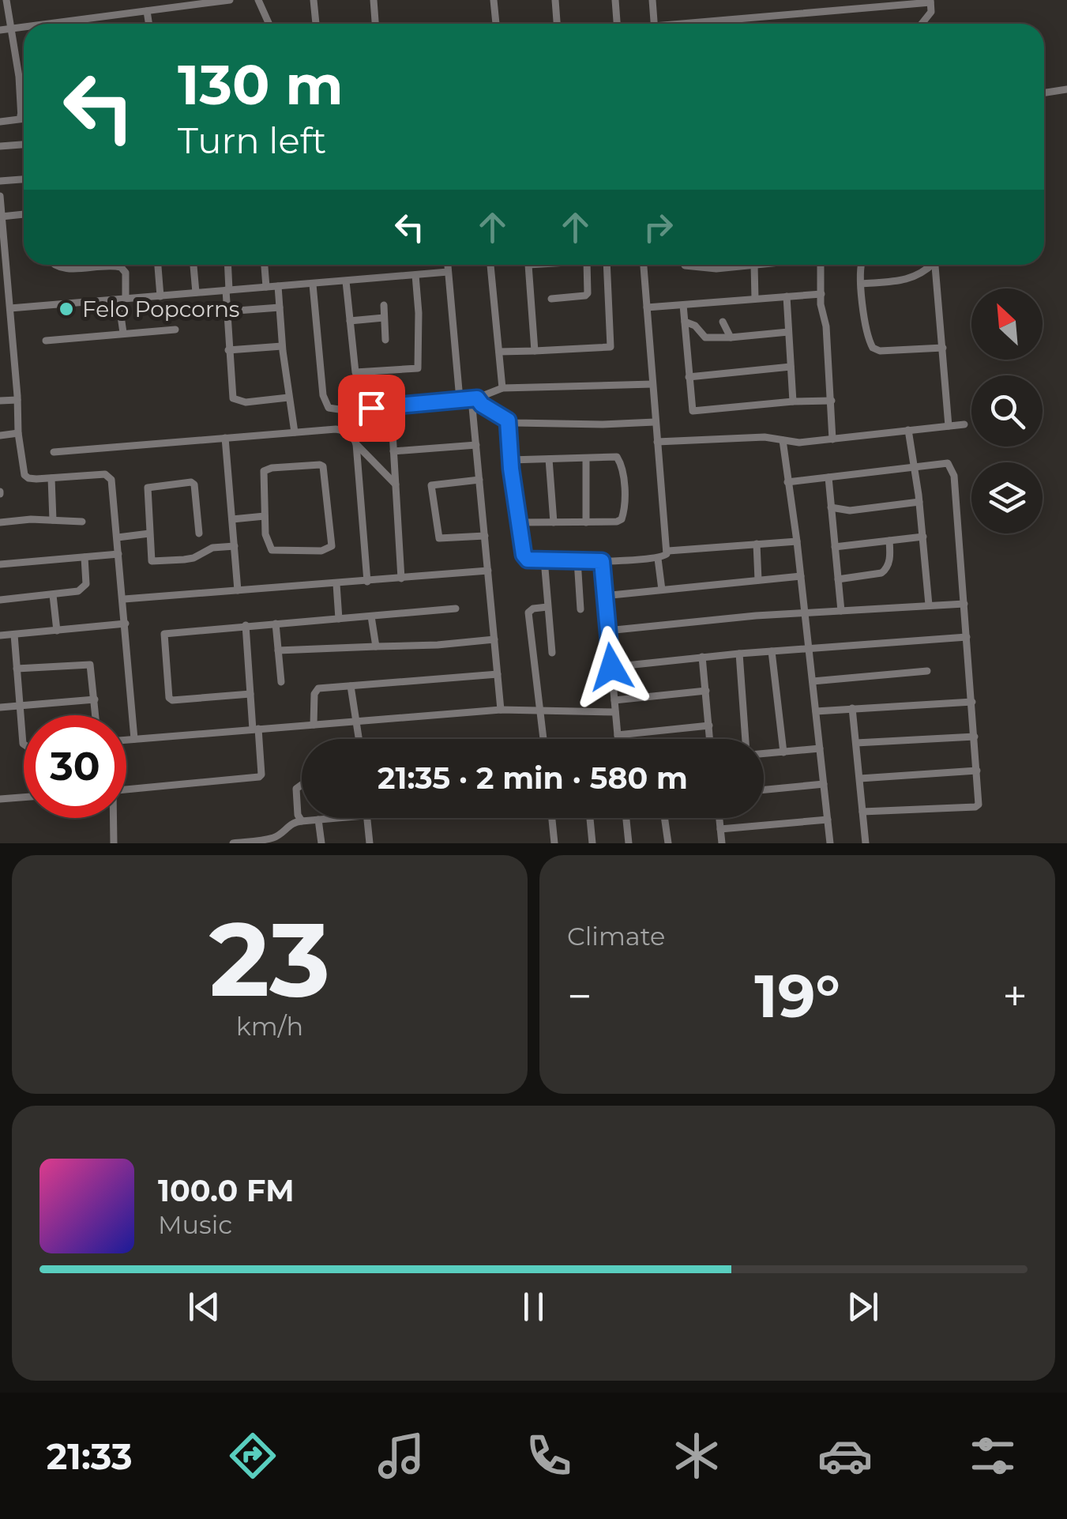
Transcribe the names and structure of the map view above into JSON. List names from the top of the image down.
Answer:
{
  "places": ["Felo Popcorns"],
  "north": "top left",
  "page": {
    "turn": ["130 m", "Turn left"],
    "limit": "30",
    "trip": "21:35 · 2 min · 580 m",
    "tile": [
      ["23", "km/h"],
      "Climate"
    ],
    "heat": ["−", "19°", "+"],
    "song": ["100.0 FM", "Music"],
    "tabs": "21:33"
  }
}
